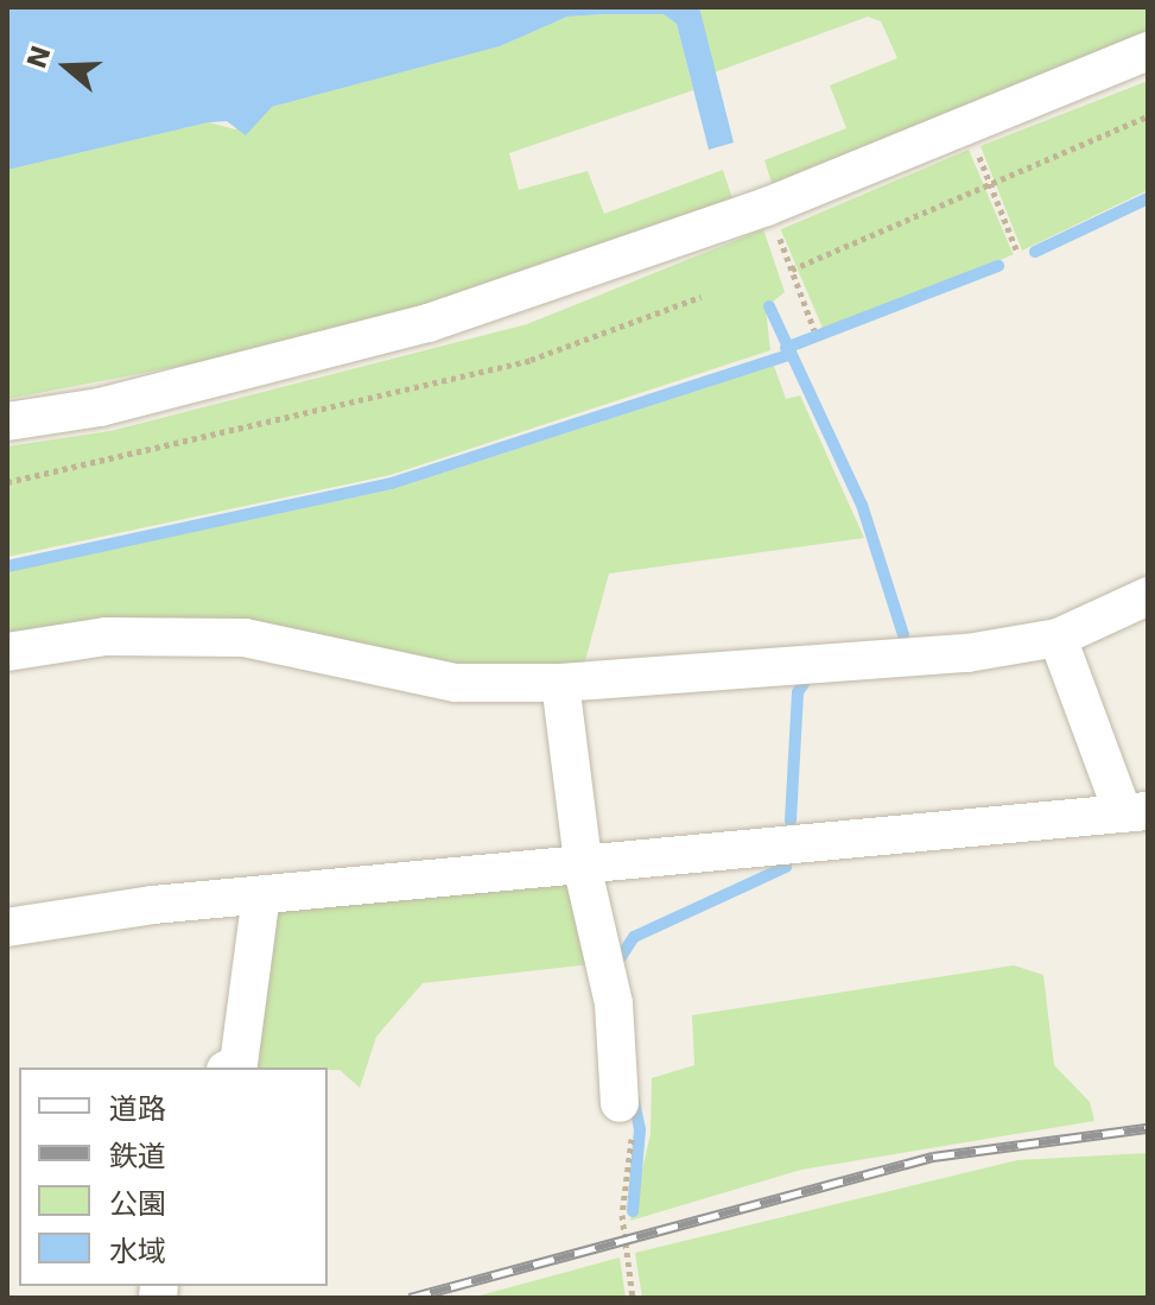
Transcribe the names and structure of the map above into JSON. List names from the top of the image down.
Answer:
{
  "legend": [
    "道路",
    "鉄道",
    "公園",
    "水域"
  ],
  "north": "left"
}
